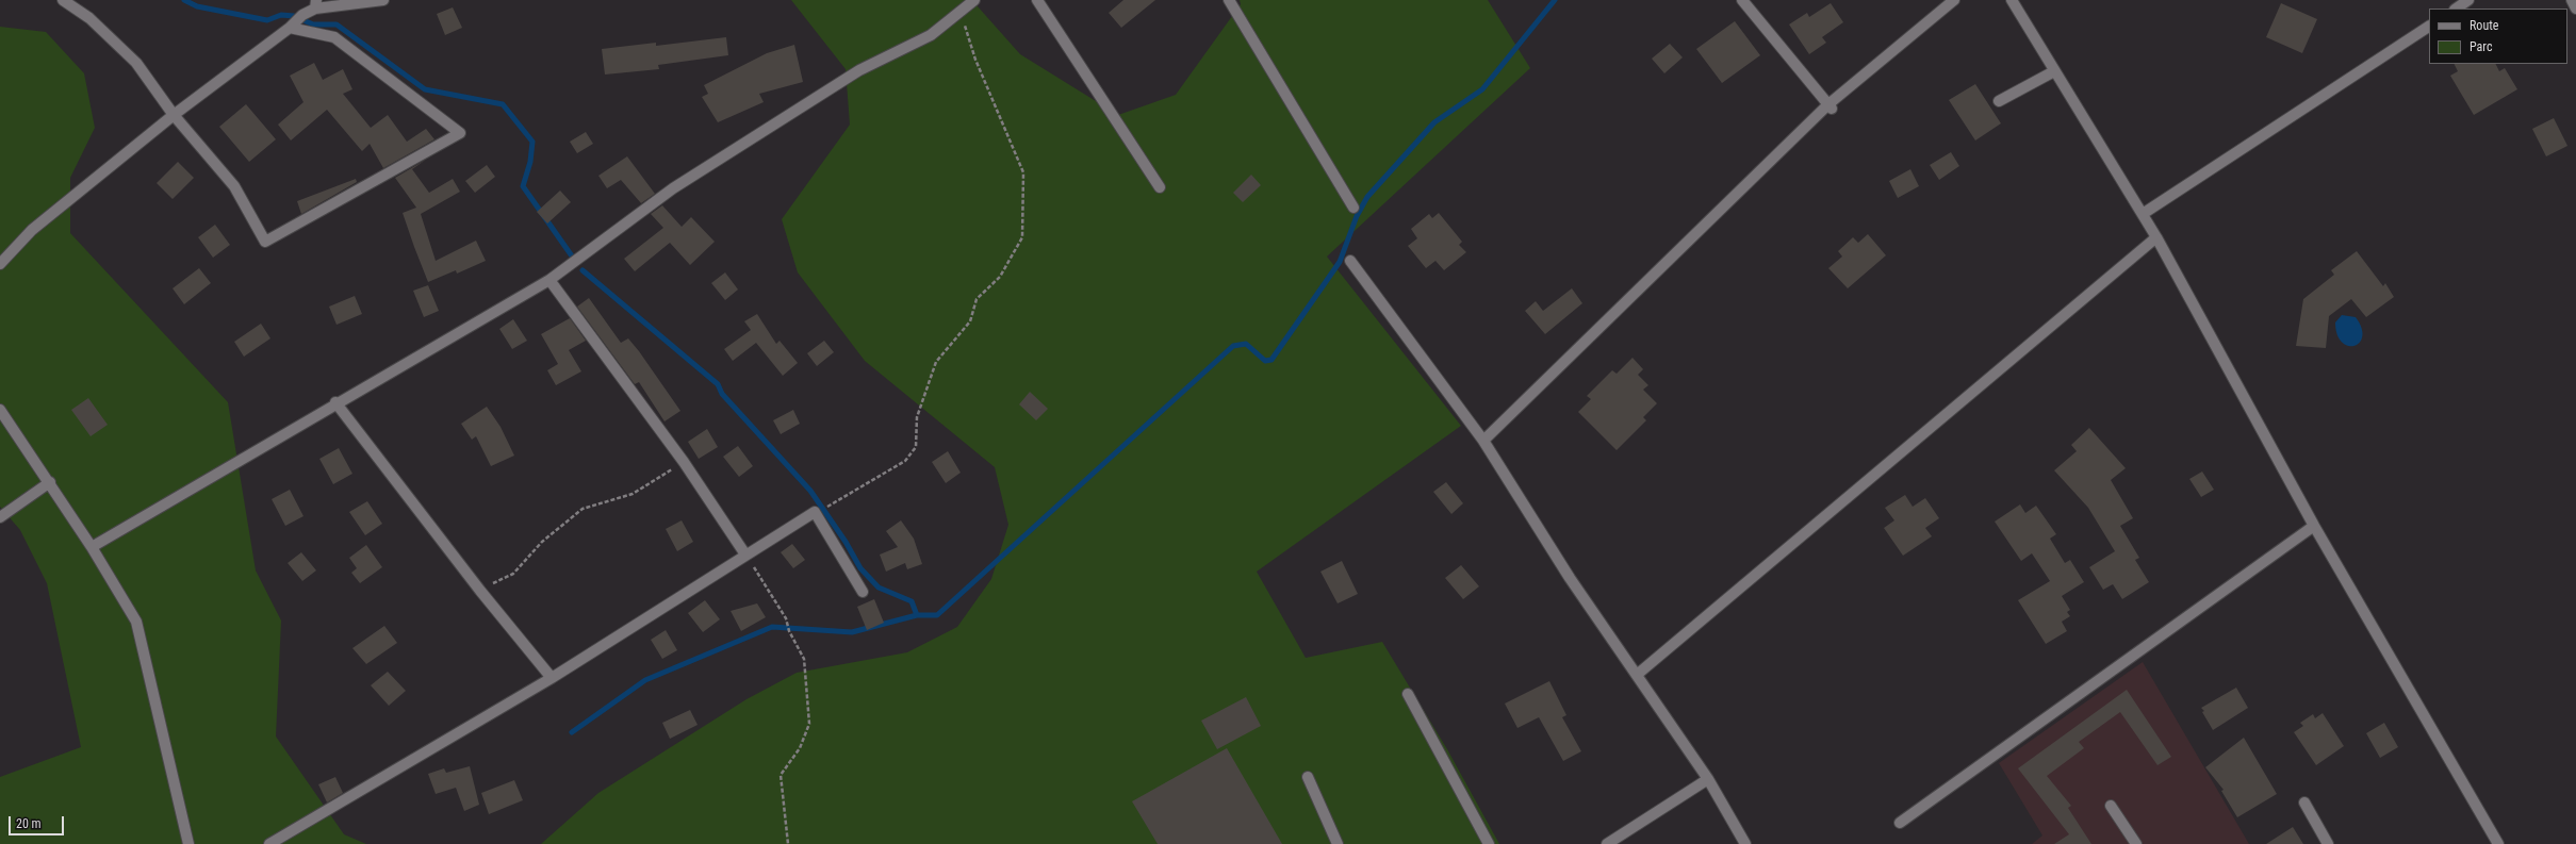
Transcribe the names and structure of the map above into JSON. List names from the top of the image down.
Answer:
{
  "legend": ["Route", "Parc"],
  "scale_bar": "20 m"
}
